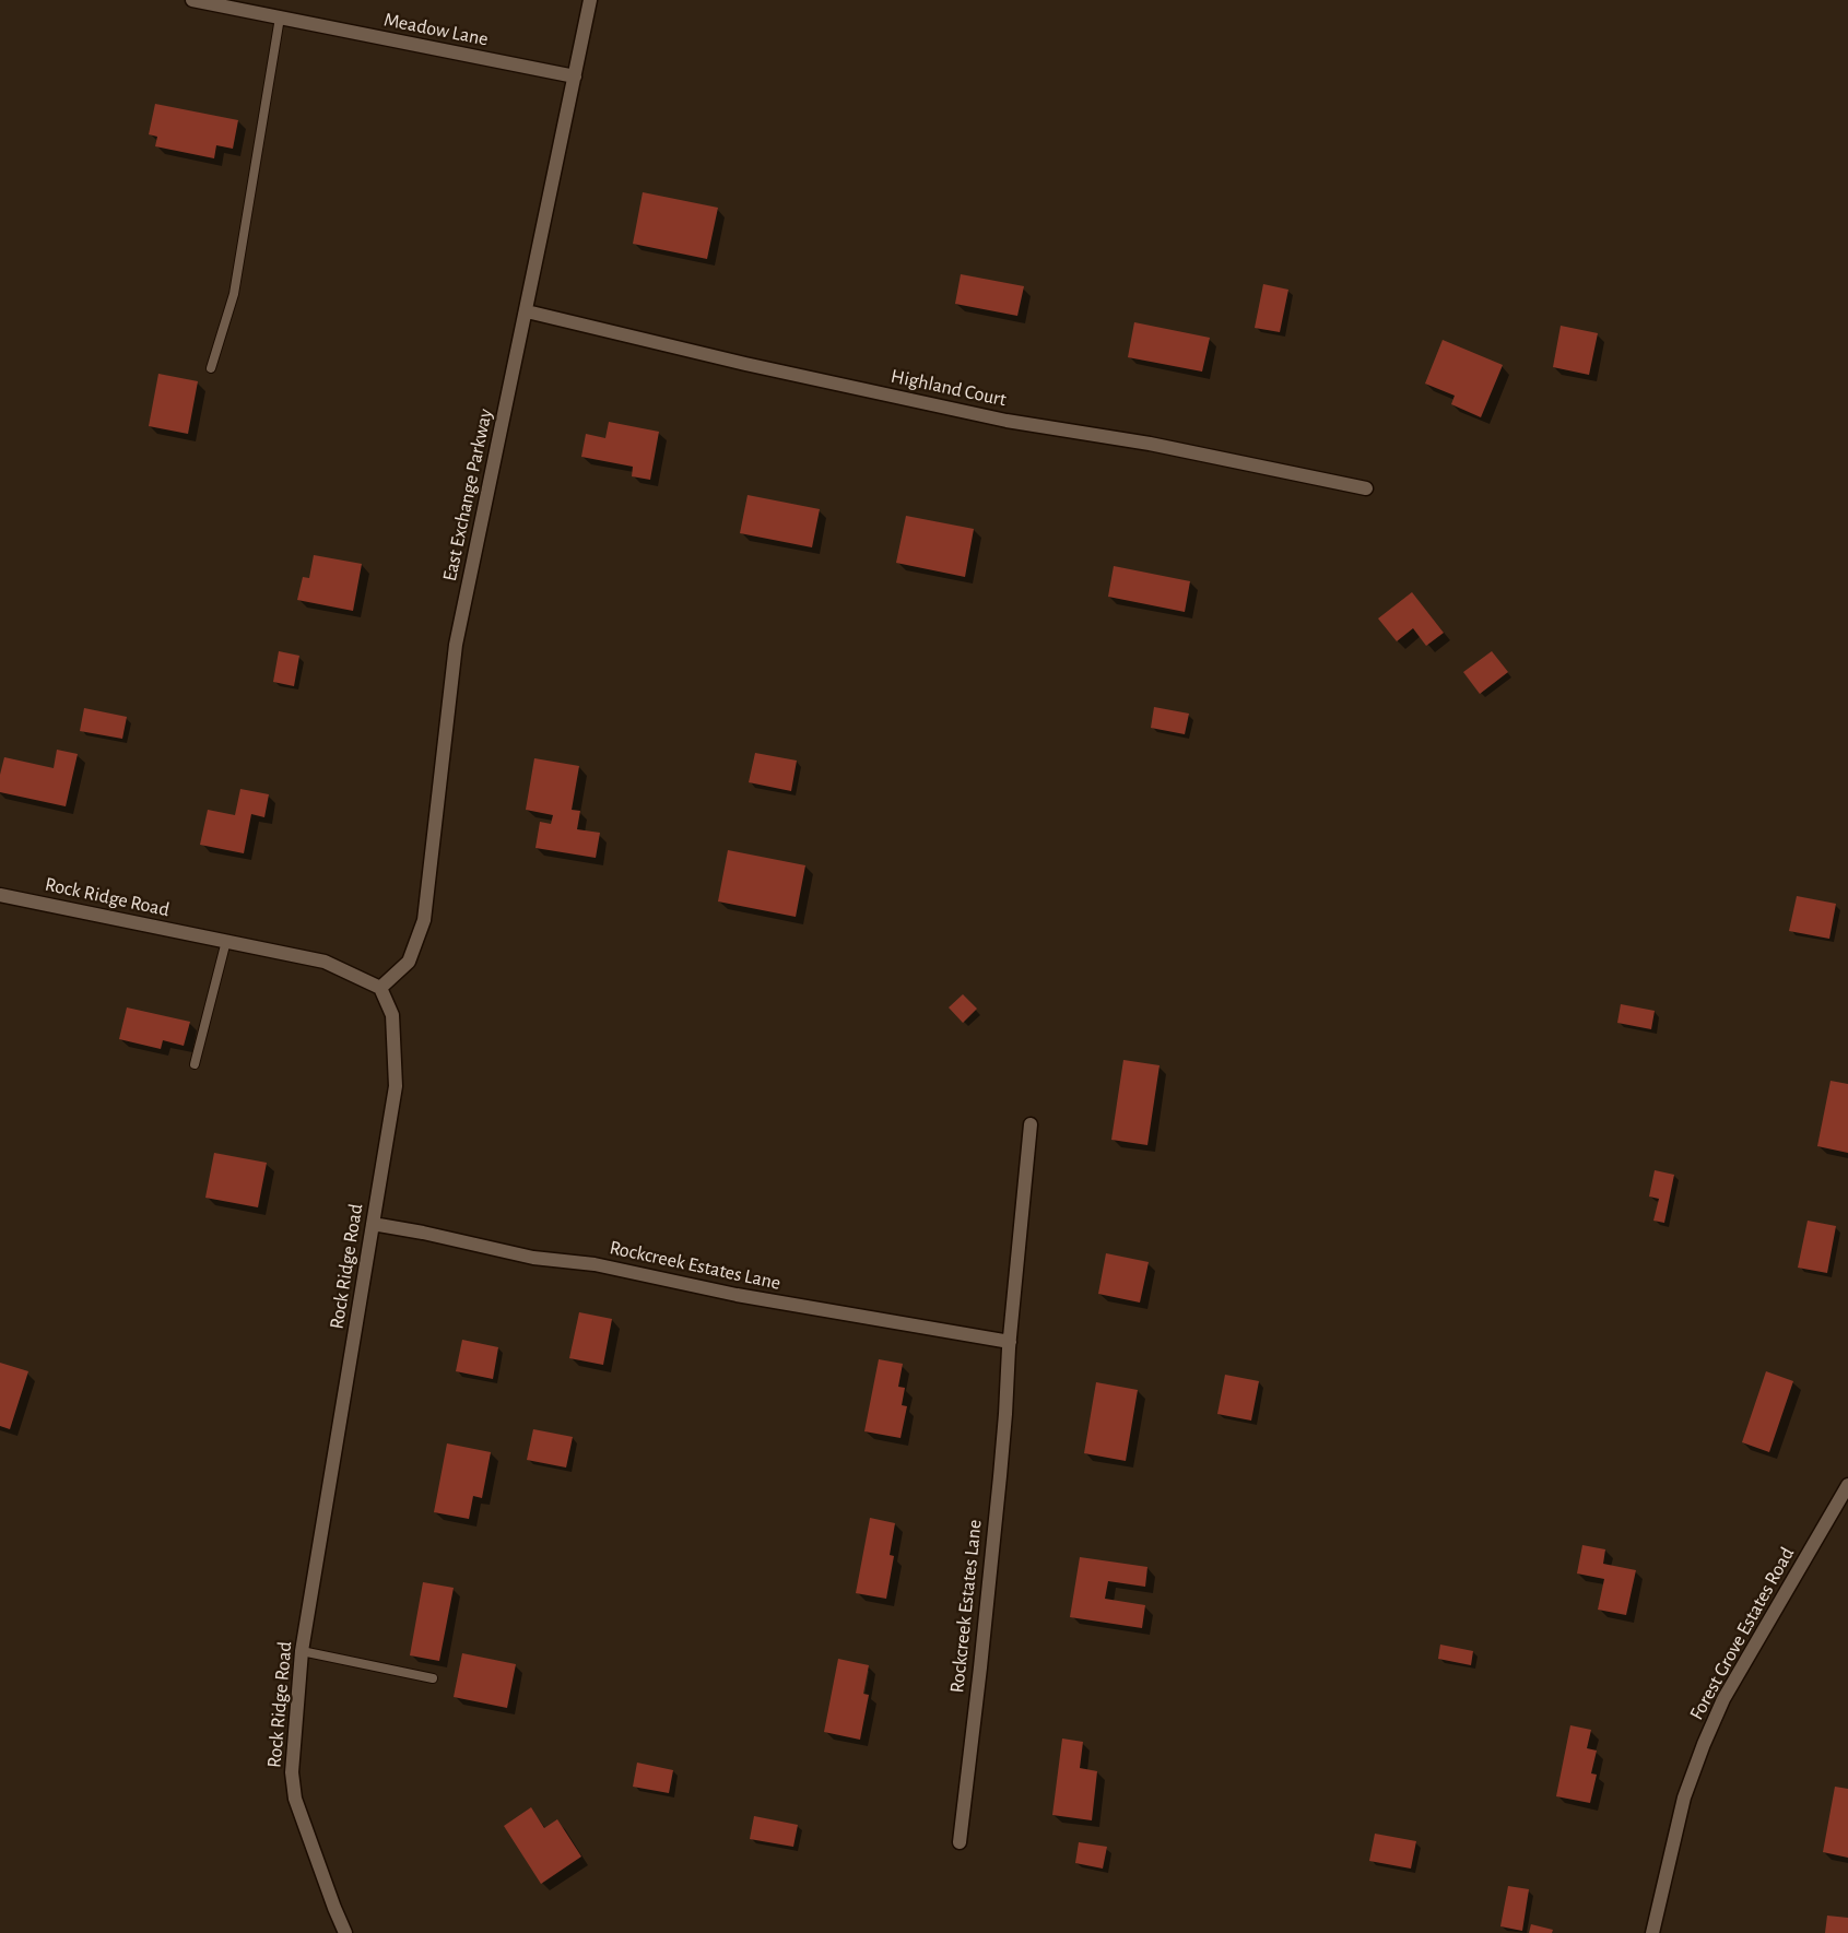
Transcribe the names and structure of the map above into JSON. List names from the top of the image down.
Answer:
{
  "streets": {
    "street": [
      "Meadow Lane",
      "Highland Court",
      "East Exchange Parkway",
      "Rock Ridge Road",
      "Rockcreek Estates Lane",
      "Forest Grove Estates Road"
    ]
  },
  "crossings": [
    ["Meadow Lane", "East Exchange Parkway"],
    ["Highland Court", "East Exchange Parkway"],
    ["East Exchange Parkway", "Rock Ridge Road"],
    ["Rock Ridge Road", "Rockcreek Estates Lane"]
  ]
}
